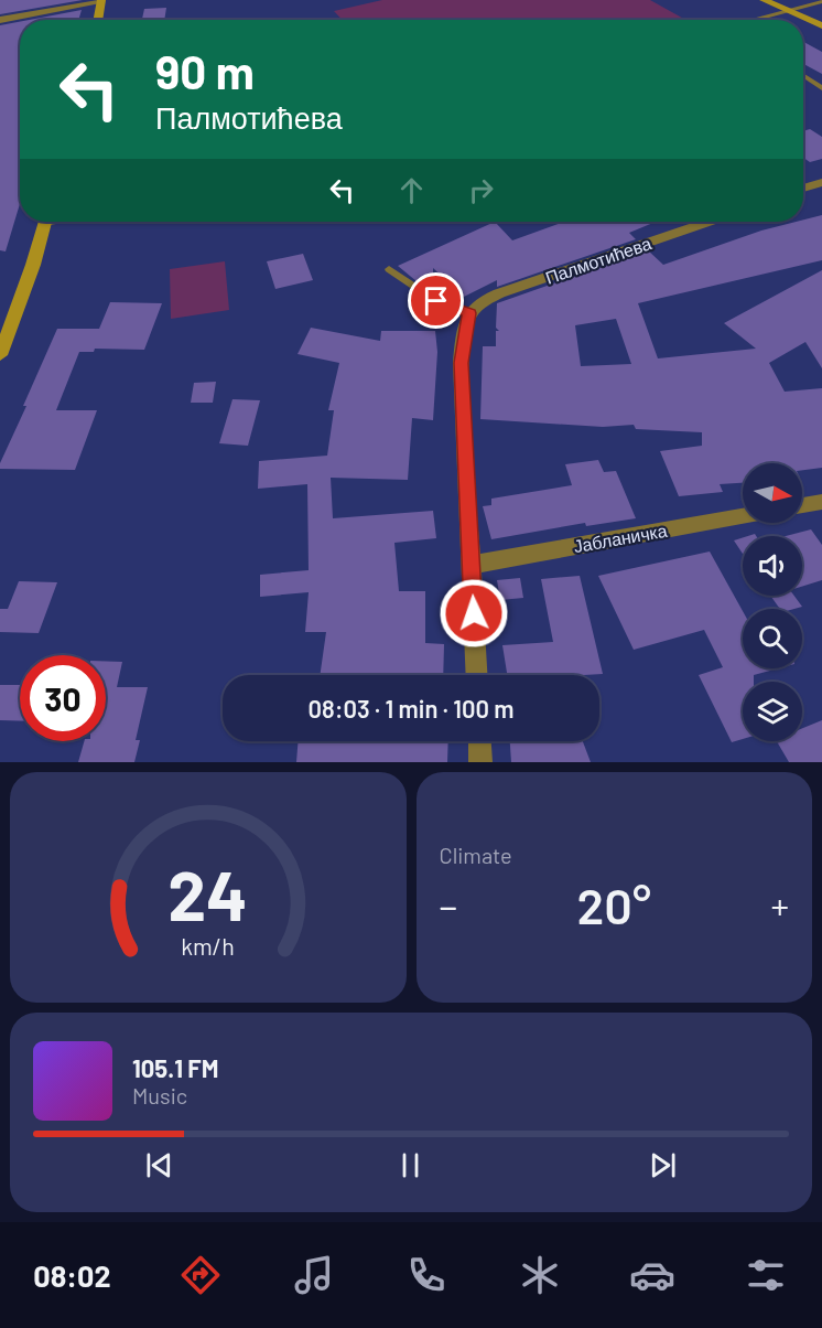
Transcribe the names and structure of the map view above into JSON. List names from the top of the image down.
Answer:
{
  "streets": {
    "street": ["Палмотићева", "Јабланичка"]
  },
  "north": "right",
  "page": {
    "turn": ["90 m", "Палмотићева"],
    "limit": "30",
    "trip": "08:03 · 1 min · 100 m",
    "tile": "Climate",
    "heat": ["−", "20°", "+"],
    "song": ["105.1 FM", "Music"],
    "tabs": "08:02",
    "gauge": ["24", "km/h"]
  }
}
